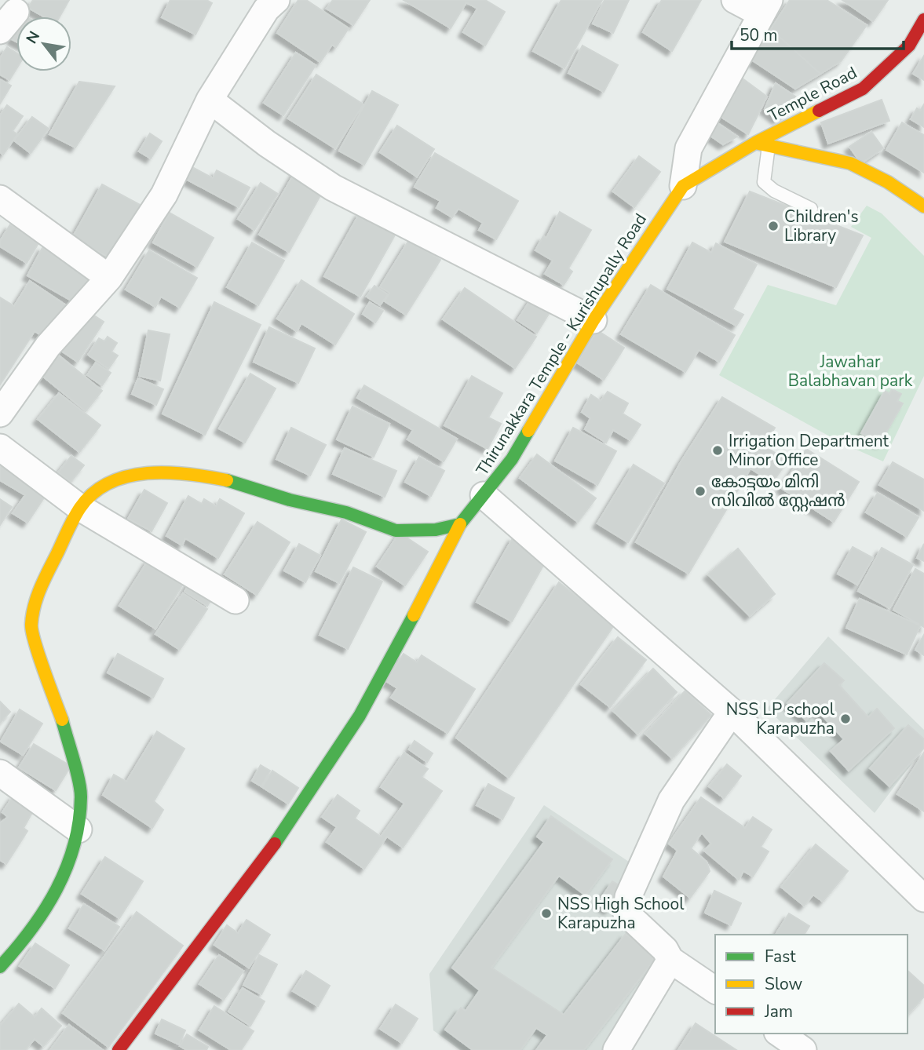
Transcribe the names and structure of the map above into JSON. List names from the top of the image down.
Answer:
{
  "streets": {
    "main road": ["Temple Road", "Thirunakkara Temple - Kurishupally Road"]
  },
  "crossings": [
    ["Temple Road", "Thirunakkara Temple - Kurishupally Road"]
  ],
  "parks": ["Jawahar Balabhavan park"],
  "places": [
    "Children's Library",
    "Irrigation Department Minor Office",
    "കോട്ടയം മിനി സിവിൽ സ്റ്റേഷൻ",
    "NSS LP school Karapuzha",
    "NSS High School Karapuzha"
  ],
  "legend": ["Fast", "Slow", "Jam"],
  "scale_bar": "50 m",
  "north": "top left"
}
